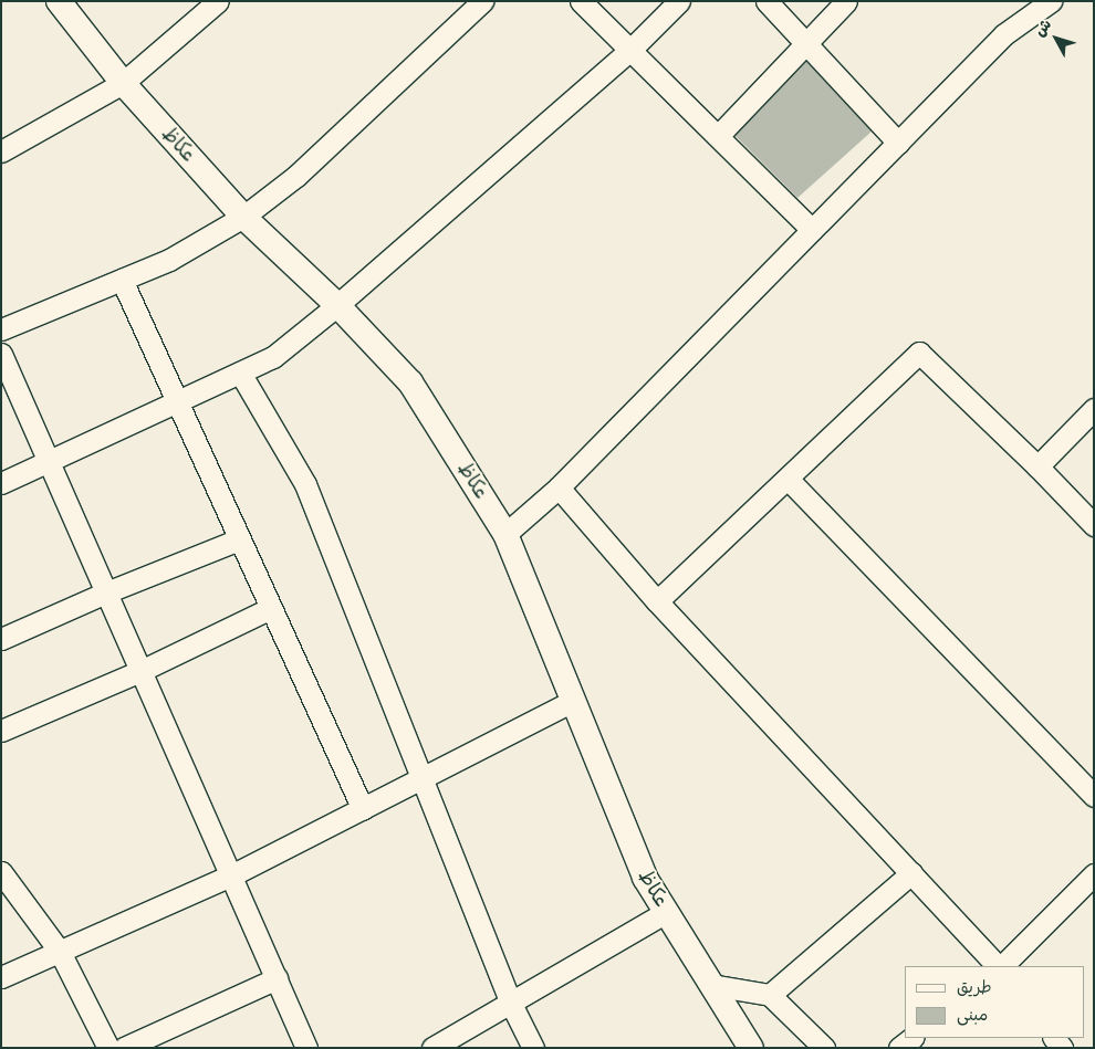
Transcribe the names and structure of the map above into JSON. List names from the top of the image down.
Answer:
{
  "streets": {
    "street": ["عكاظ"]
  },
  "legend": ["طريق", "مبنى"],
  "north": "top left"
}
